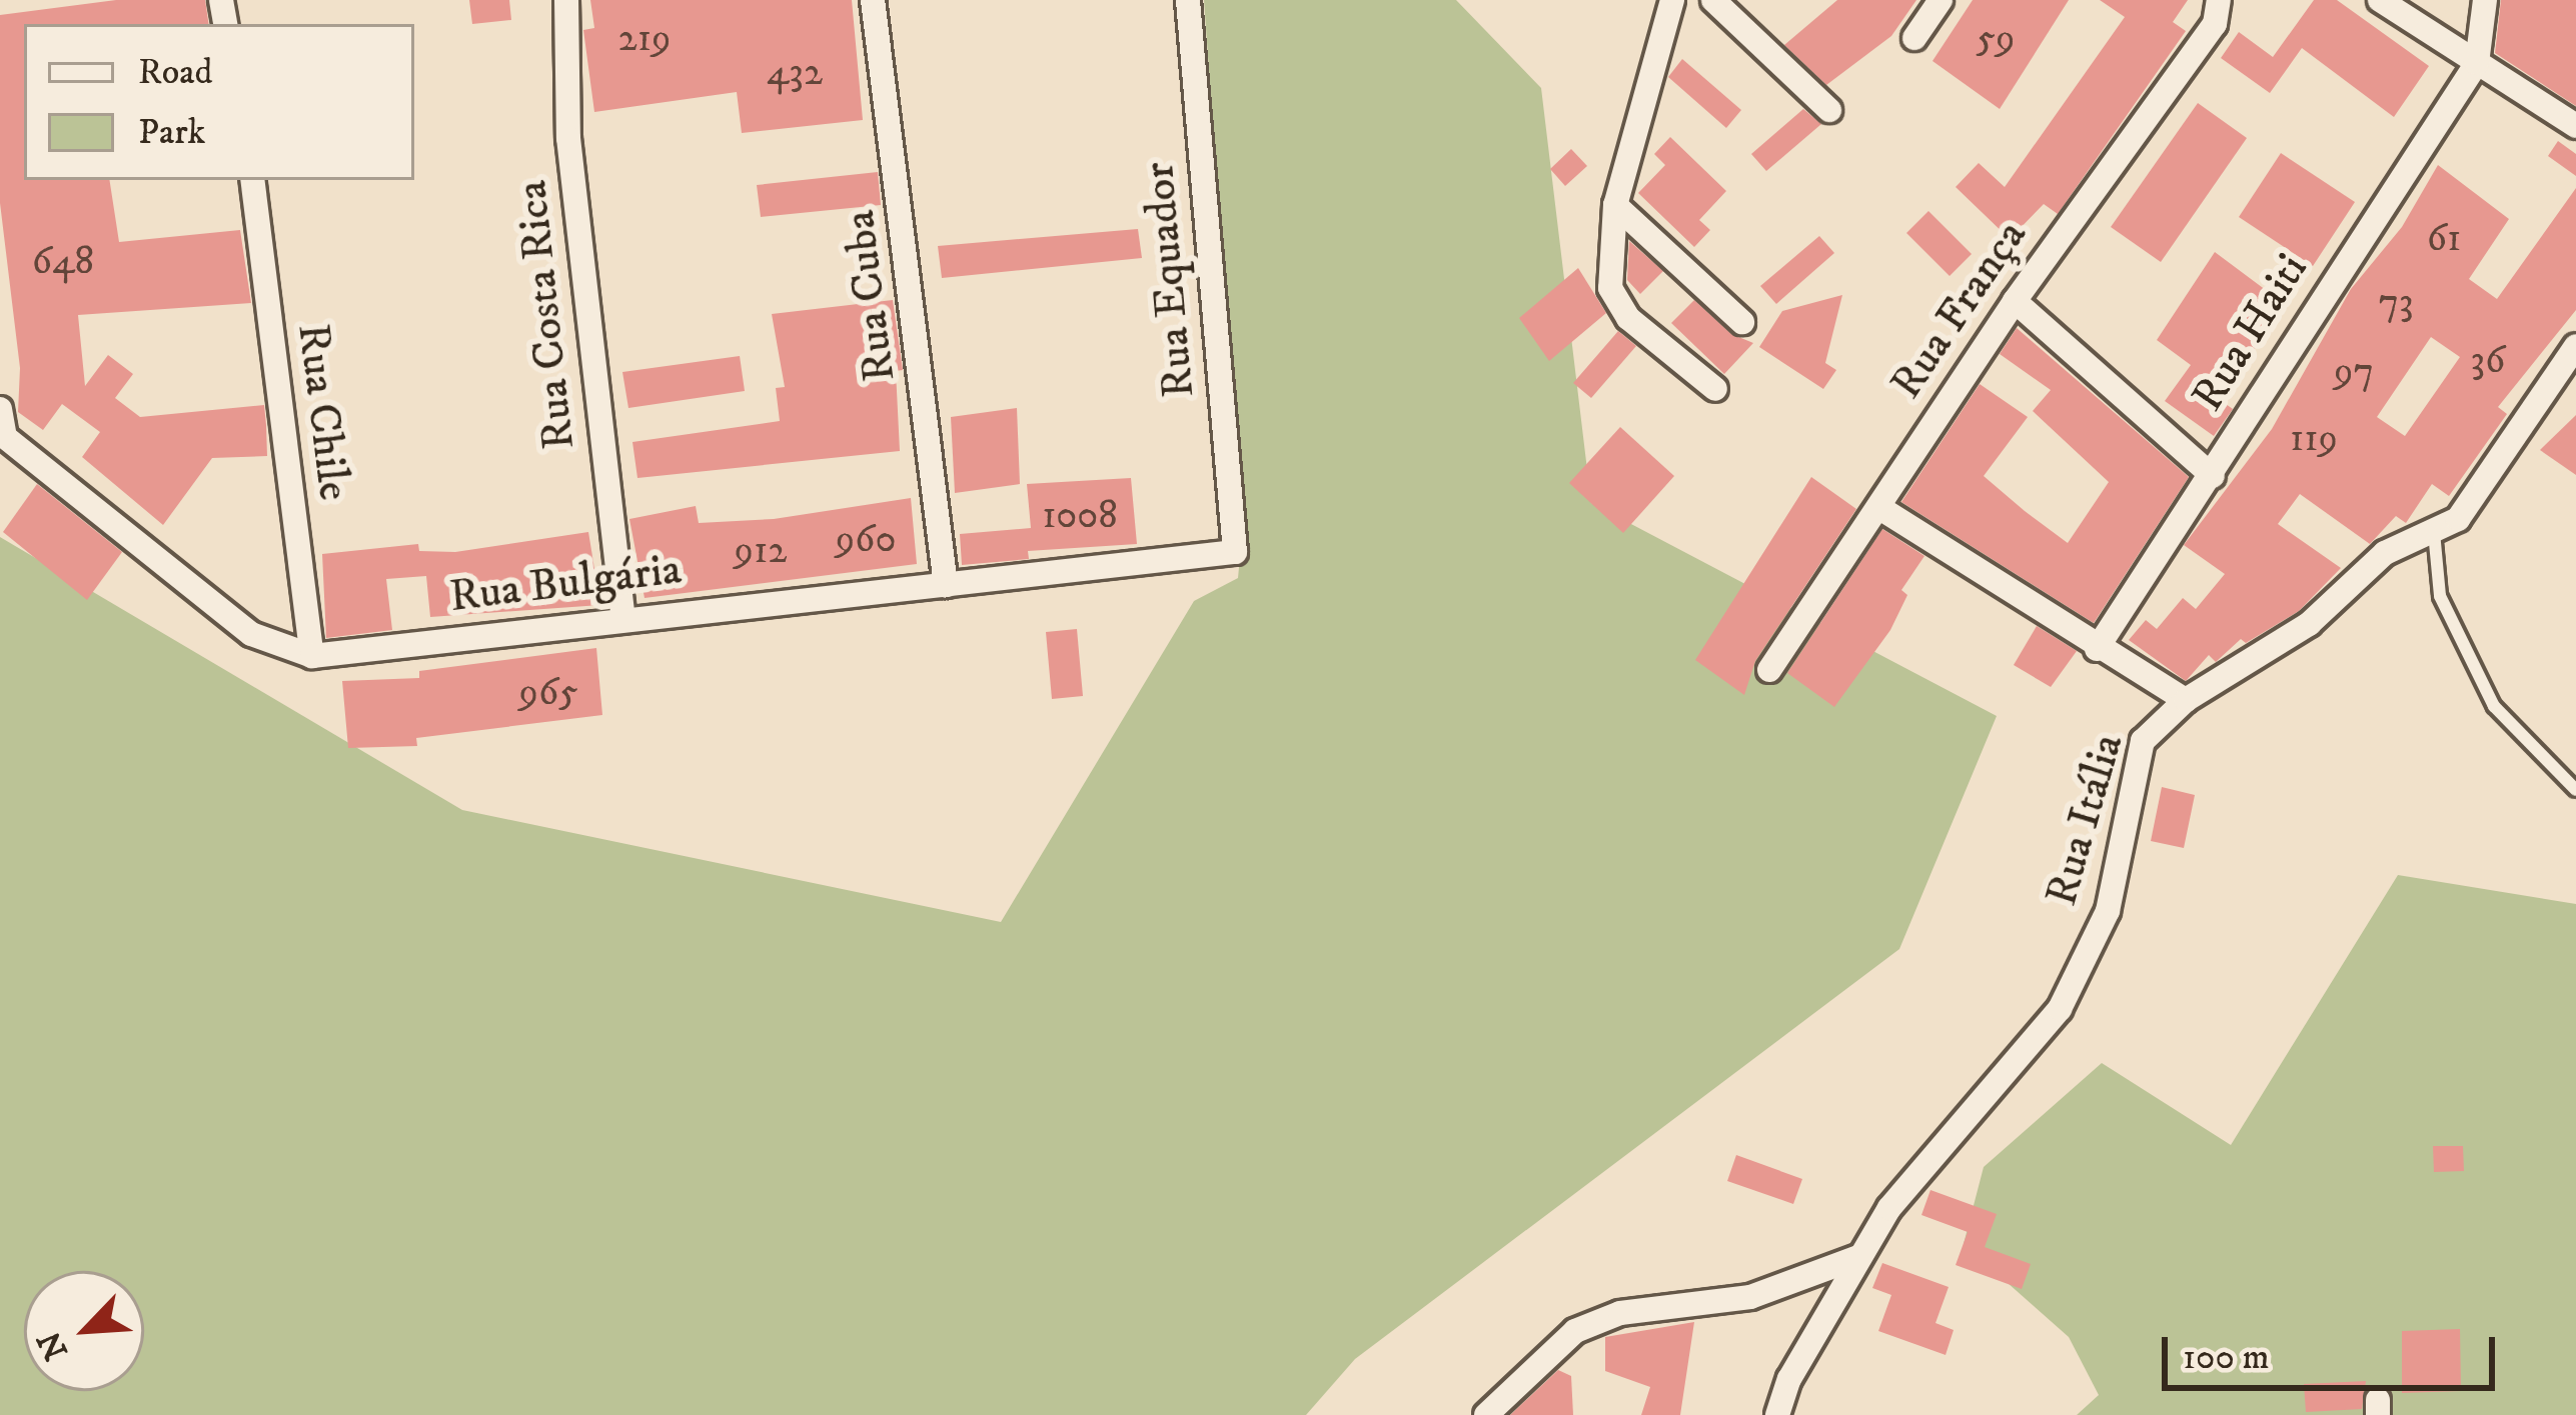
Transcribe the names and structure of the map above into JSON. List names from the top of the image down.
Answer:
{
  "streets": {
    "street": [
      "Rua Equador",
      "Rua Cuba",
      "Rua França",
      "Rua Costa Rica",
      "Rua Haiti",
      "Rua Chile",
      "Rua Bulgária",
      "Rua Itália"
    ]
  },
  "crossings": [
    ["Rua Equador", "Rua Bulgária"],
    ["Rua Cuba", "Rua Bulgária"],
    ["Rua Costa Rica", "Rua Bulgária"],
    ["Rua Chile", "Rua Bulgária"]
  ],
  "house_numbers": [
    "219",
    "59",
    "432",
    "61",
    "648",
    "73",
    "36",
    "97",
    "119",
    "1008",
    "960",
    "912",
    "965"
  ],
  "legend": ["Road", "Park"],
  "scale_bar": "100 m",
  "north": "bottom left"
}
